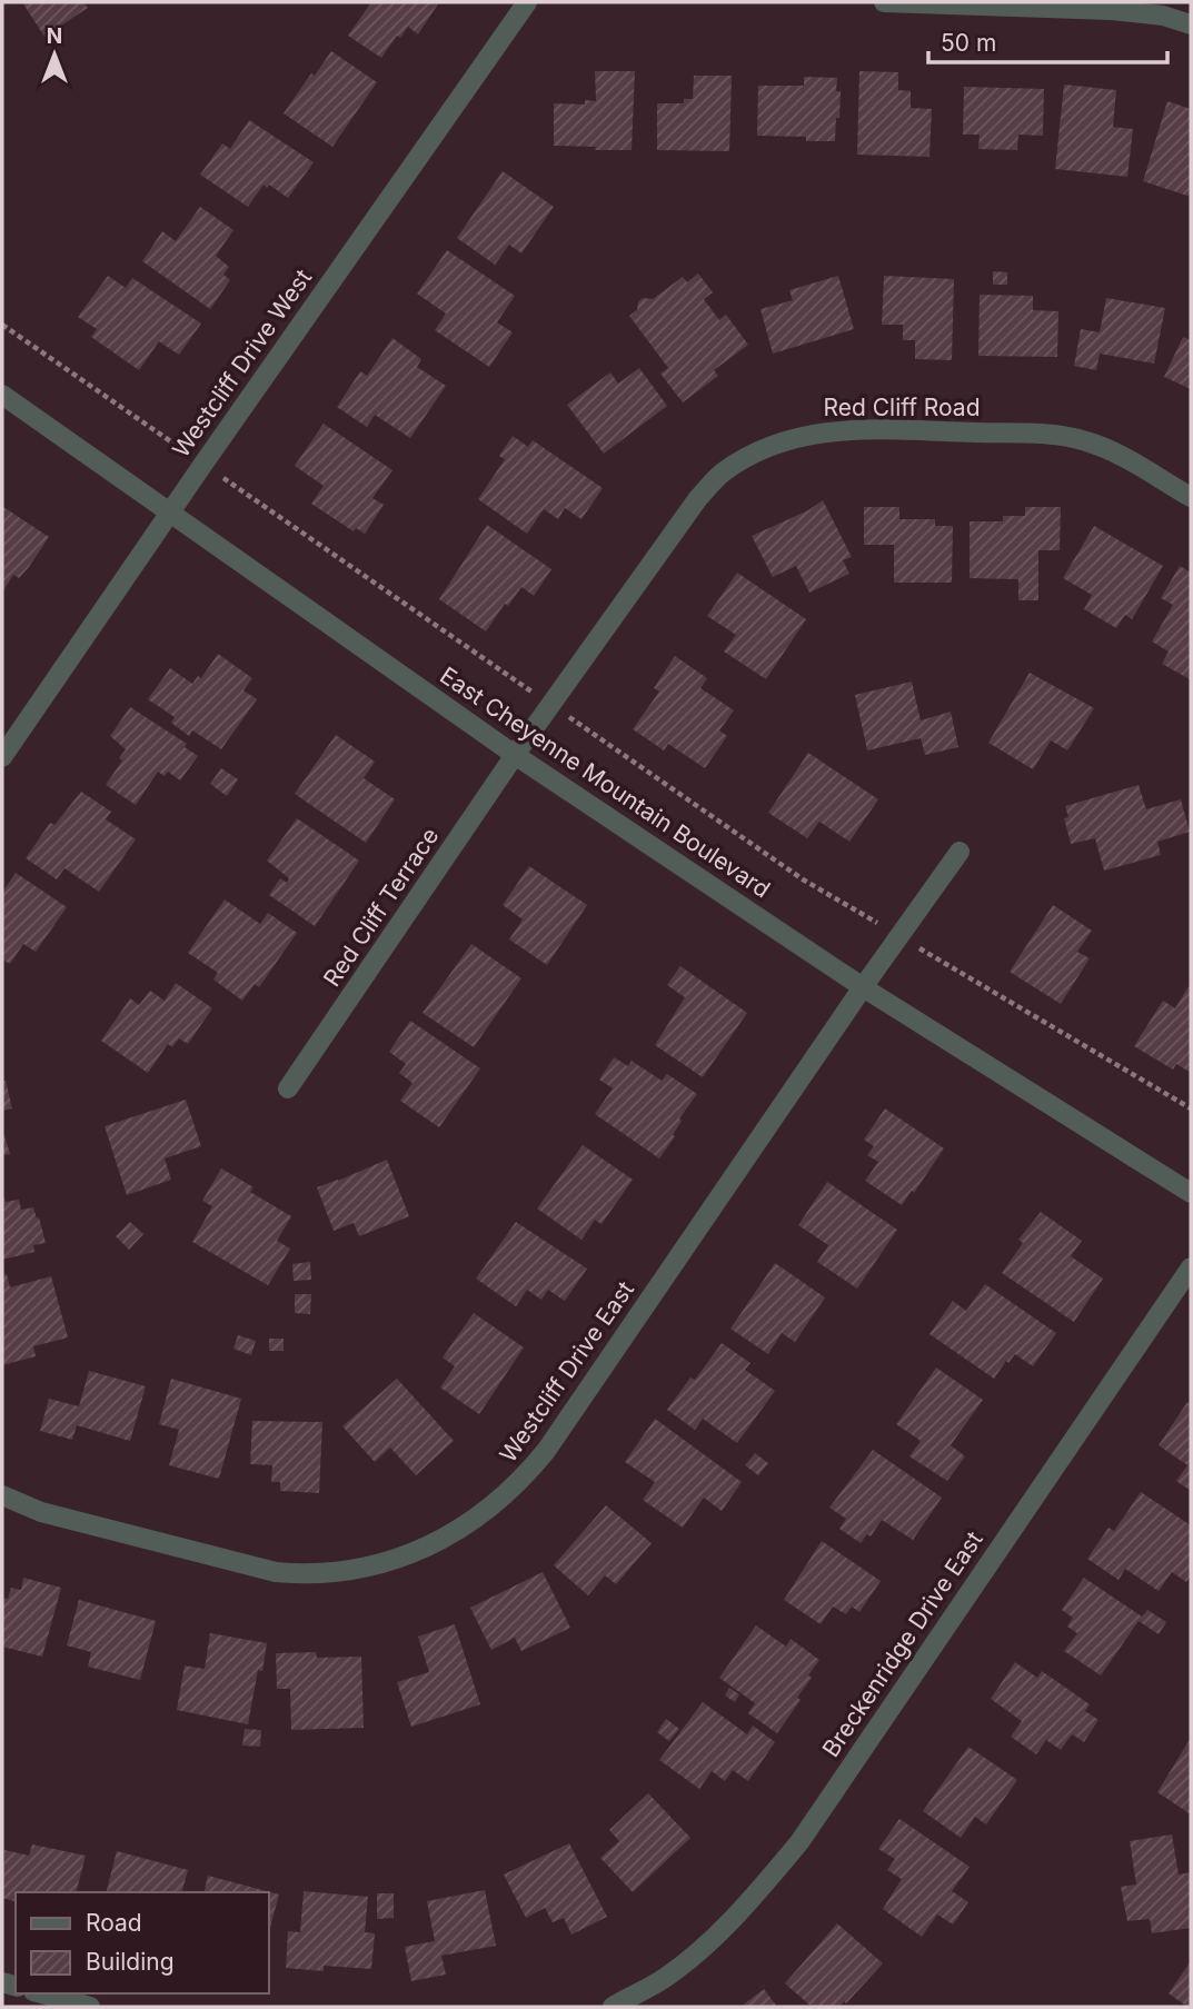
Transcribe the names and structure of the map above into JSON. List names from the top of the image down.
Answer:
{
  "streets": {
    "street": [
      "Westcliff Drive West",
      "Red Cliff Road",
      "East Cheyenne Mountain Boulevard",
      "Red Cliff Terrace",
      "Westcliff Drive East",
      "Breckenridge Drive East"
    ]
  },
  "crossings": [
    ["Westcliff Drive West", "East Cheyenne Mountain Boulevard"],
    ["Red Cliff Road", "East Cheyenne Mountain Boulevard"],
    ["Red Cliff Road", "Red Cliff Terrace"],
    ["East Cheyenne Mountain Boulevard", "Red Cliff Terrace"],
    ["East Cheyenne Mountain Boulevard", "Westcliff Drive East"]
  ],
  "legend": ["Road", "Building"],
  "scale_bar": "50 m",
  "north": "top"
}
